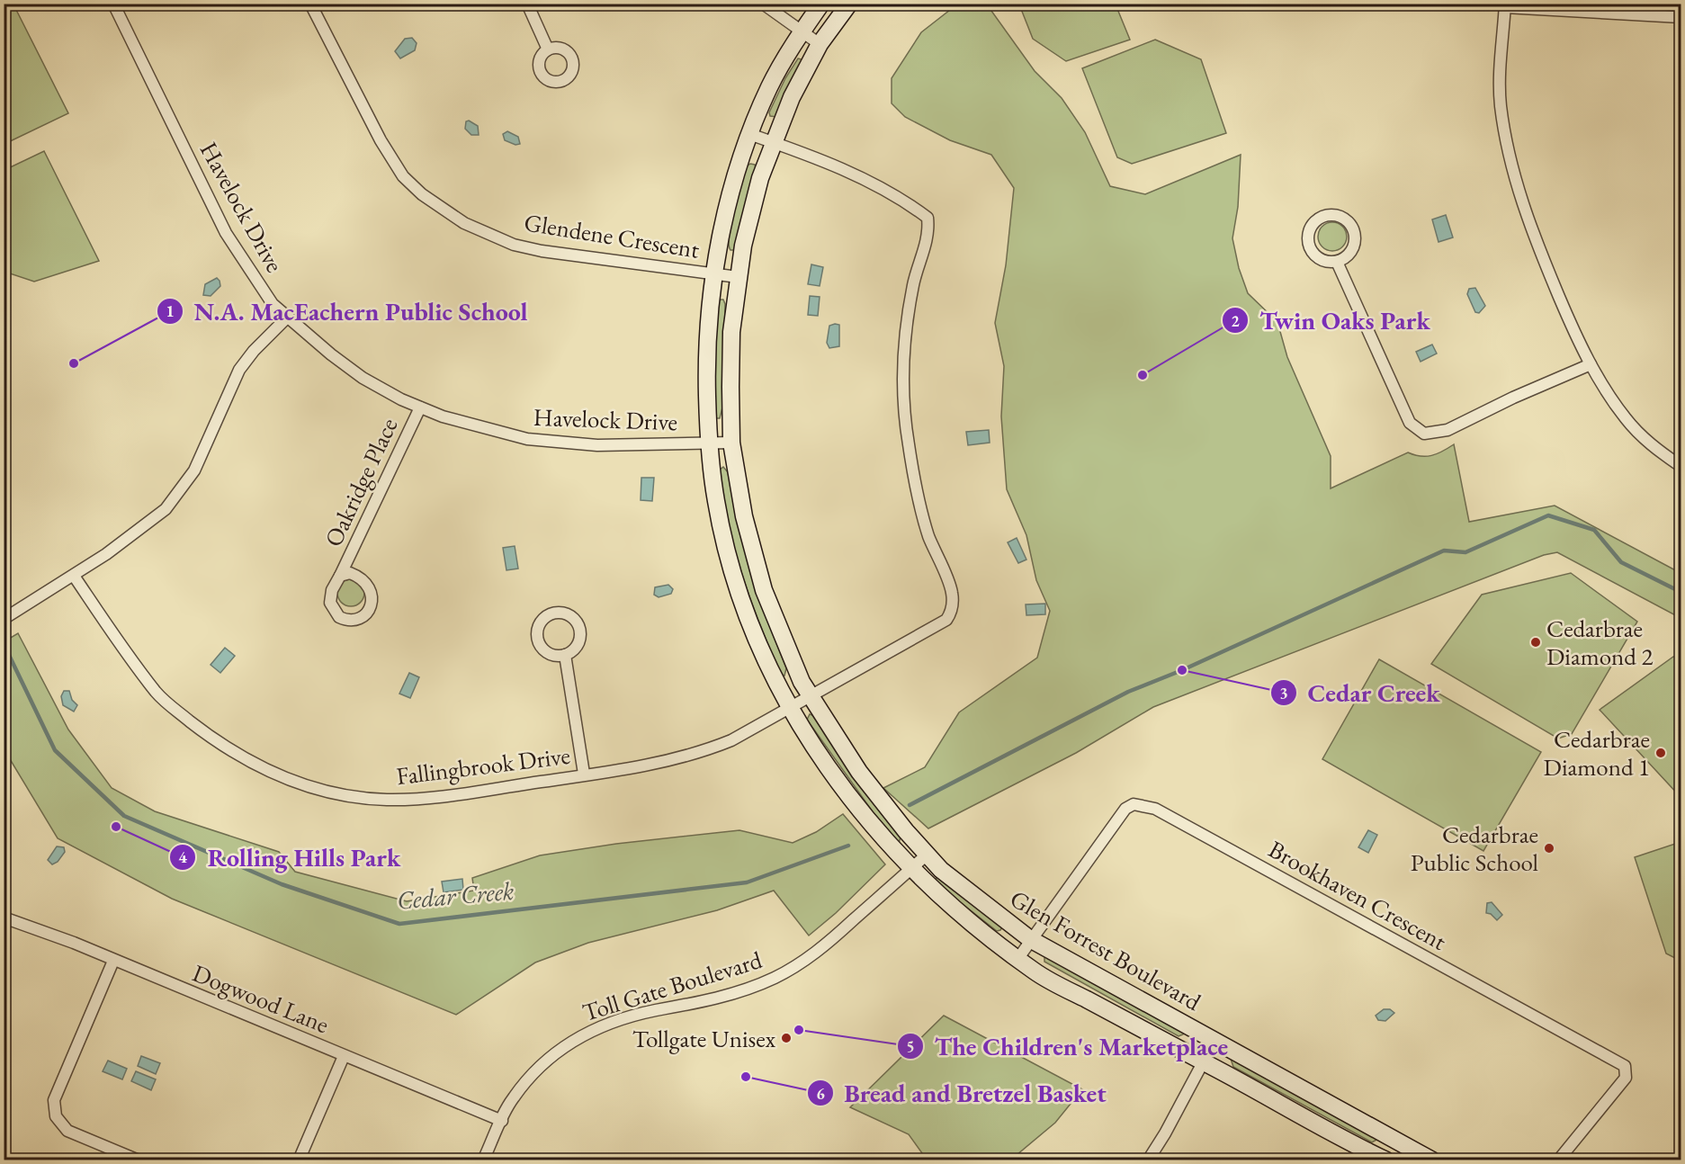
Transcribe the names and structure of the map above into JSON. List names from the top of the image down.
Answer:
{
  "streets": {
    "street": [
      "Havelock Drive",
      "Glendene Crescent",
      "Oakridge Place",
      "Fallingbrook Drive",
      "Brookhaven Crescent",
      "Glen Forrest Boulevard",
      "Toll Gate Boulevard",
      "Dogwood Lane"
    ]
  },
  "crossings": [
    ["Havelock Drive", "Oakridge Place"],
    ["Havelock Drive", "Glen Forrest Boulevard"],
    ["Glendene Crescent", "Glen Forrest Boulevard"],
    ["Fallingbrook Drive", "Glen Forrest Boulevard"],
    ["Brookhaven Crescent", "Glen Forrest Boulevard"],
    ["Glen Forrest Boulevard", "Toll Gate Boulevard"],
    ["Toll Gate Boulevard", "Dogwood Lane"]
  ],
  "water": ["Cedar Creek"],
  "places": [
    "N.A. MacEachern Public School",
    "Twin Oaks Park",
    "Cedarbrae Diamond 2",
    "Cedar Creek",
    "Cedarbrae Diamond 1",
    "Rolling Hills Park",
    "Cedarbrae Public School",
    "The Children's Marketplace",
    "Tollgate Unisex",
    "Bread and Bretzel Basket"
  ]
}
